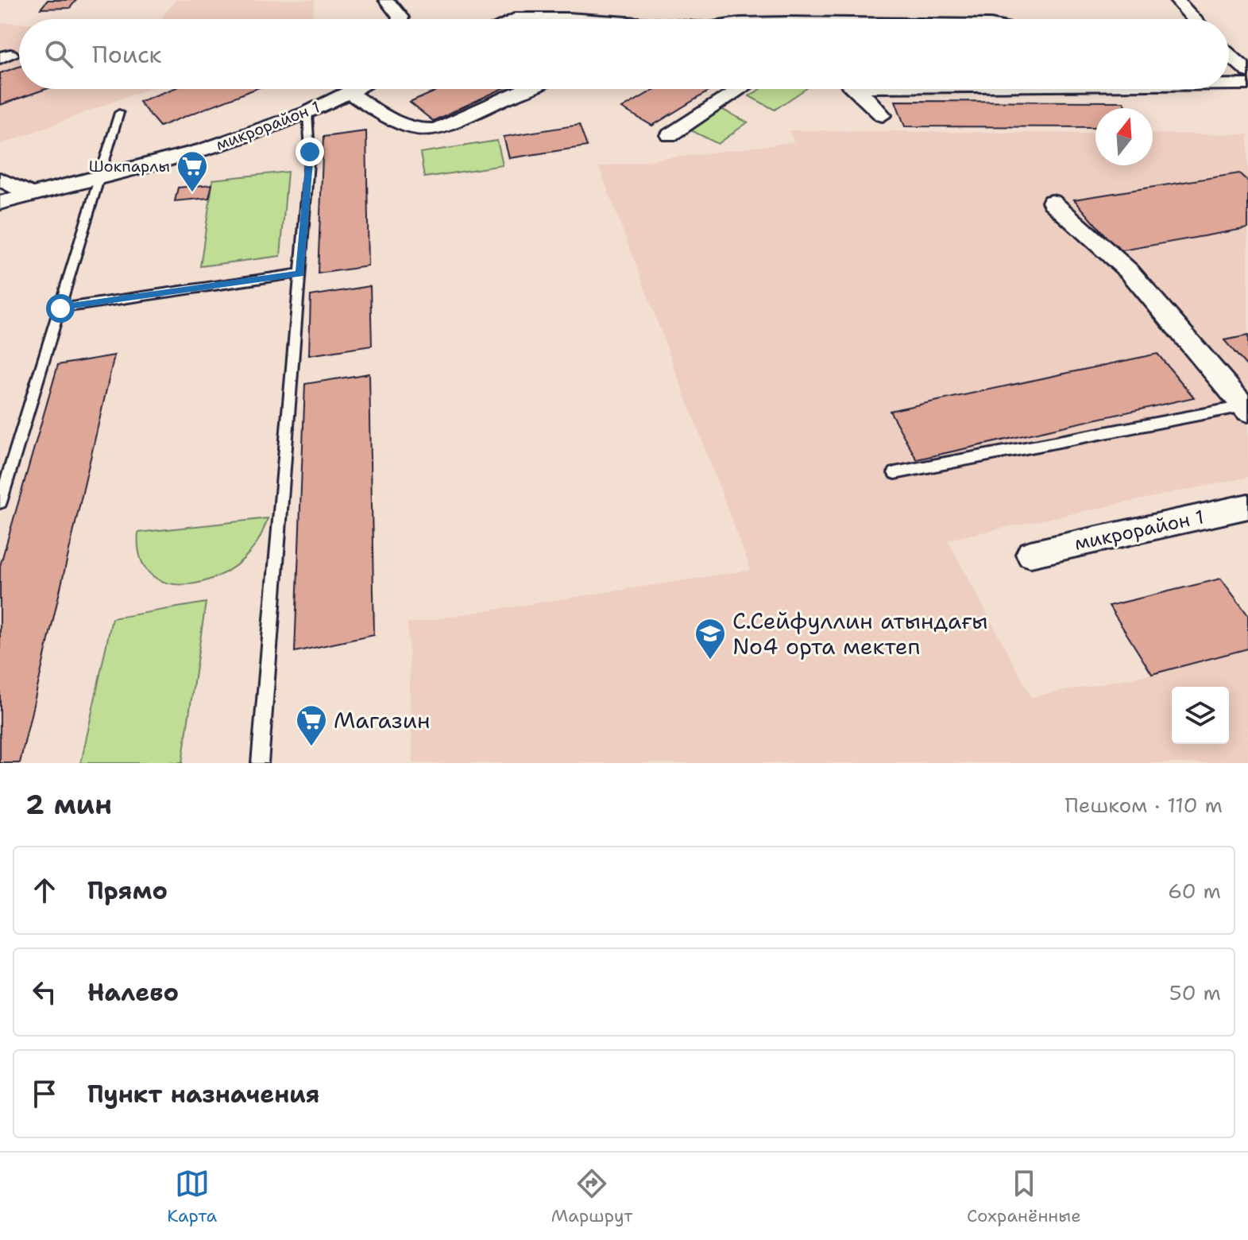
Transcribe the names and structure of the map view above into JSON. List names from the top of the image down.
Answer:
{
  "streets": {
    "street": ["микрорайон 1"]
  },
  "places": {
    "supermarket": ["Шокпарлы", "Магазин"],
    "school or university": ["С.Сейфуллин атындағы No4 орта мектеп"]
  },
  "north": "top",
  "page": {
    "search": "Поиск",
    "heading": ["2 мин", "Пешком · 110 m"],
    "list": [
      ["Прямо", "60 m"],
      ["Налево", "50 m"],
      "Пункт назначения"
    ],
    "nav": ["Карта", "Маршрут", "Сохранённые"]
  }
}
